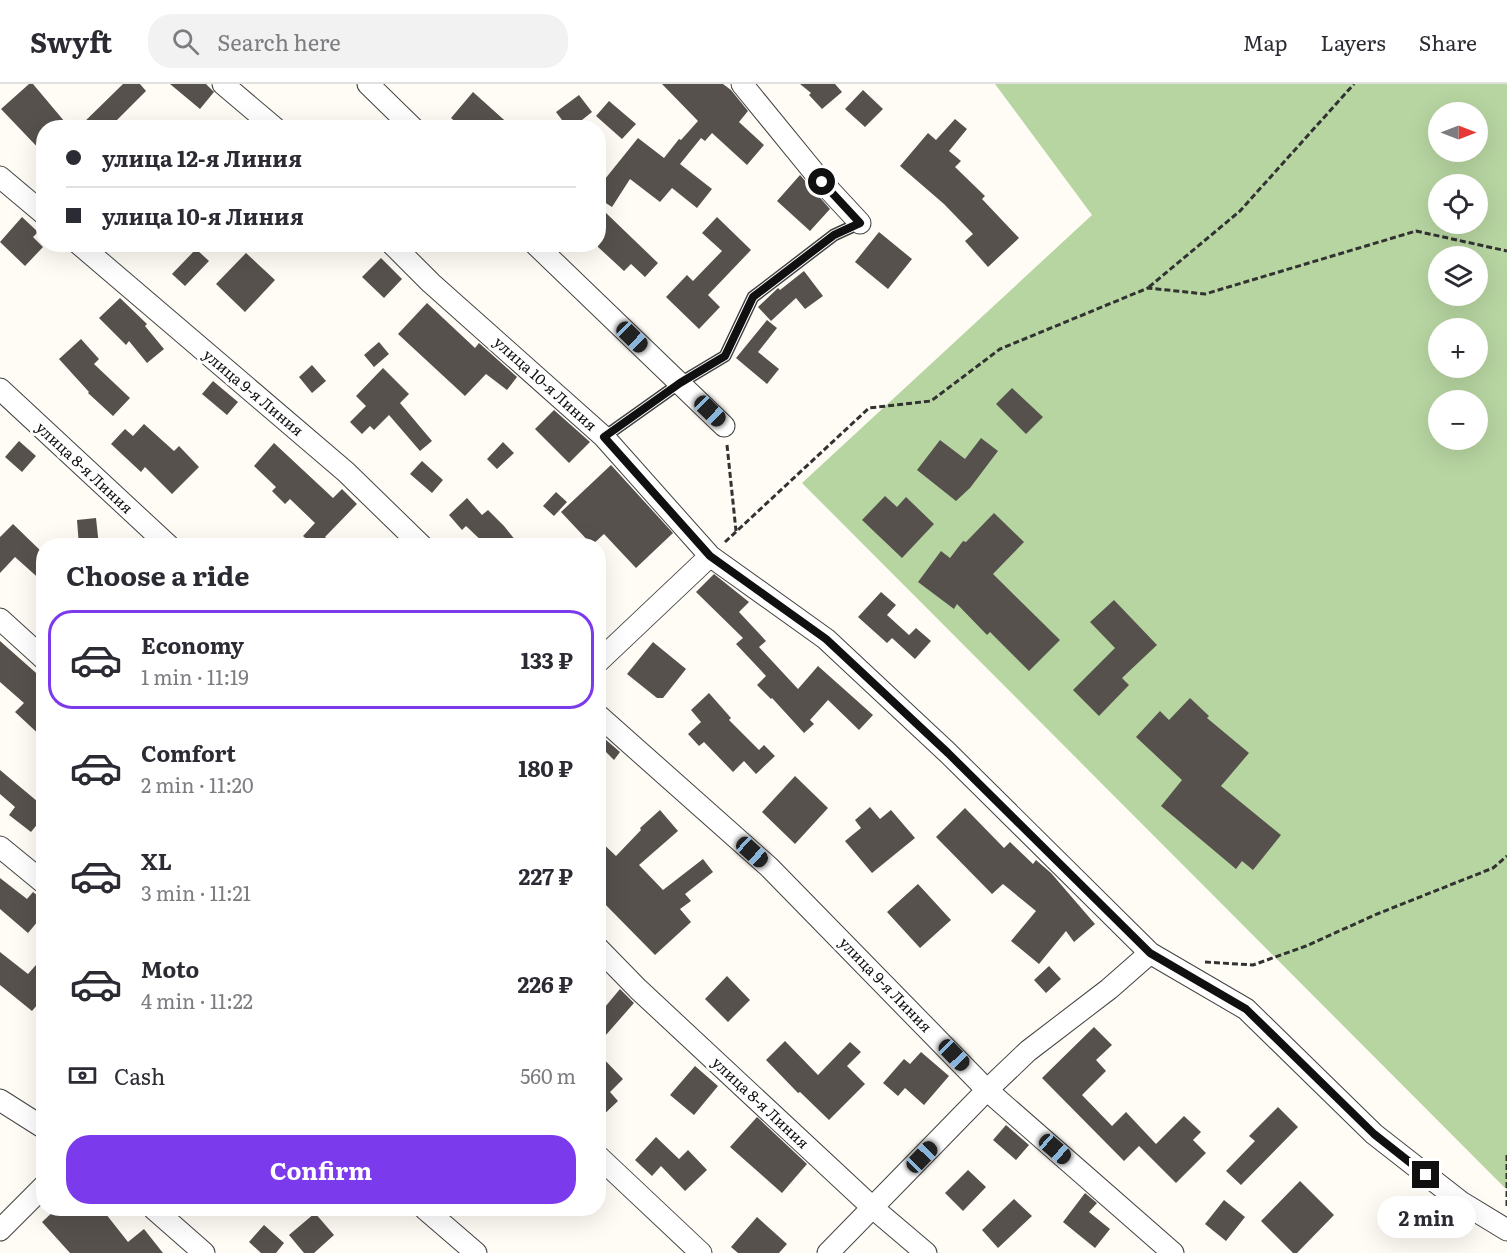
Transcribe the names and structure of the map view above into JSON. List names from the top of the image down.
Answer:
{
  "streets": {
    "street": ["улица 10-я Линия", "улица 9-я Линия", "улица 8-я Линия"]
  },
  "north": "right",
  "page": {
    "header": "Swyft",
    "search": "Search here",
    "nav": ["Map", "Layers", "Share"],
    "map_buttons": ["+", "−"],
    "banner": ["улица 12-я Линия", "улица 10-я Линия"],
    "heading": "Choose a ride",
    "list": [
      {
        "name": "Economy",
        "note": "1 min · 11:19",
        "value": "133 ₽"
      },
      {
        "name": "Comfort",
        "note": "2 min · 11:20",
        "value": "180 ₽"
      },
      {
        "name": "XL",
        "note": "3 min · 11:21",
        "value": "227 ₽"
      },
      {
        "name": "Moto",
        "note": "4 min · 11:22",
        "value": "226 ₽"
      }
    ],
    "pay": ["Cash", "560 m"],
    "buttons": "Confirm",
    "bubble": "2 min"
  }
}
